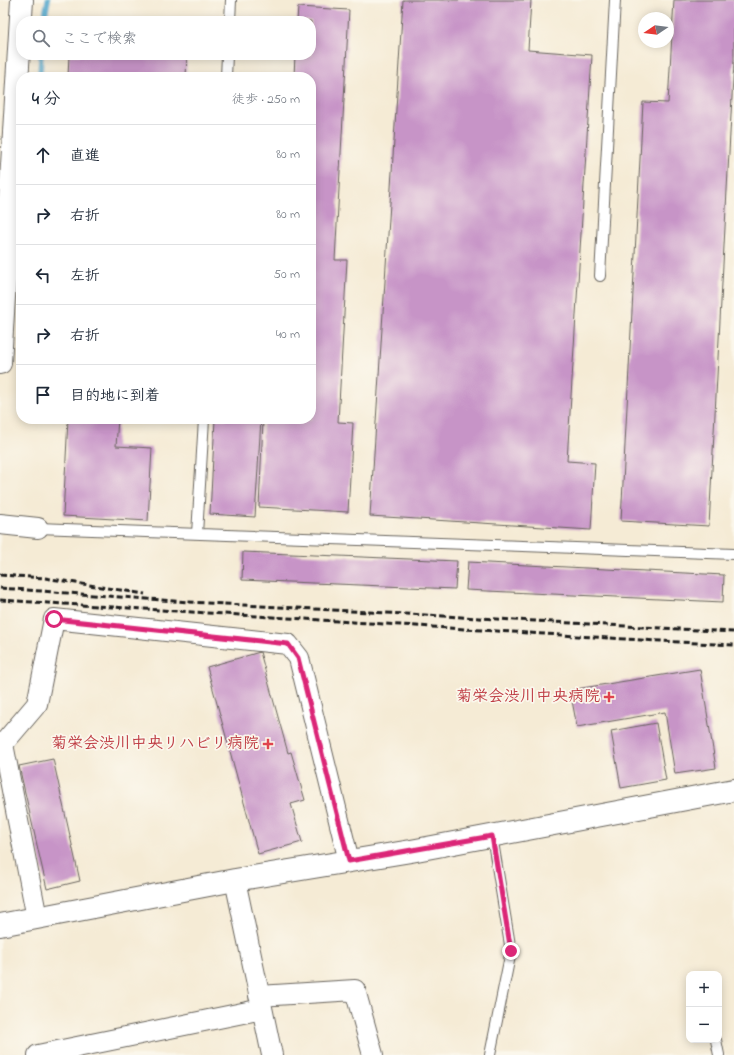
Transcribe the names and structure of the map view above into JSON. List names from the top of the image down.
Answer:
{
  "places": {
    "health": ["菊栄会渋川中央病院", "菊栄会渋川中央リハビリ病院"]
  },
  "north": "left",
  "page": {
    "search": "ここで検索",
    "heading": ["4 分", "徒歩 · 250 m"],
    "list": [
      ["直進", "80 m"],
      ["右折", "80 m"],
      ["左折", "50 m"],
      ["右折", "40 m"],
      "目的地に到着"
    ],
    "map_buttons": ["+", "−"]
  }
}
